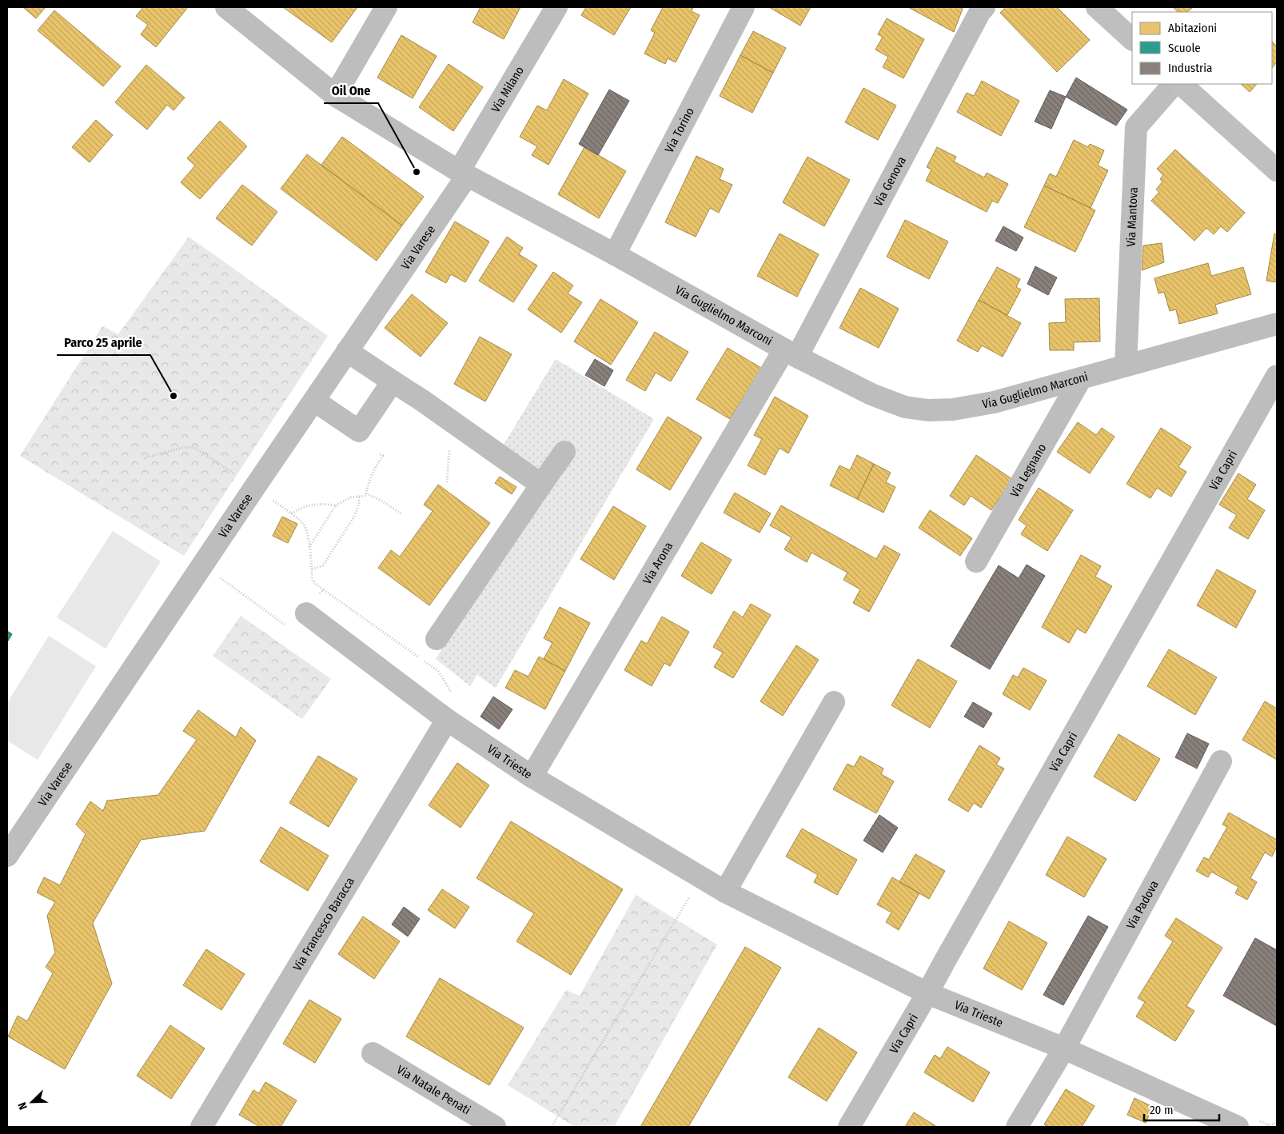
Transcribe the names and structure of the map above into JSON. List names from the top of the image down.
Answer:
{
  "streets": {
    "street": [
      "Via Milano",
      "Via Torino",
      "Via Genova",
      "Via Mantova",
      "Via Varese",
      "Via Guglielmo Marconi",
      "Via Legnano",
      "Via Capri",
      "Via Arona",
      "Via Trieste",
      "Via Padova",
      "Via Francesco Baracca",
      "Via Natale Penati"
    ]
  },
  "crossings": [
    ["Via Milano", "Via Varese"],
    ["Via Milano", "Via Guglielmo Marconi"],
    ["Via Torino", "Via Guglielmo Marconi"],
    ["Via Genova", "Via Guglielmo Marconi"],
    ["Via Genova", "Via Arona"],
    ["Via Mantova", "Via Guglielmo Marconi"],
    ["Via Varese", "Via Guglielmo Marconi"],
    ["Via Guglielmo Marconi", "Via Legnano"],
    ["Via Guglielmo Marconi", "Via Arona"],
    ["Via Capri", "Via Trieste"],
    ["Via Arona", "Via Trieste"],
    ["Via Trieste", "Via Padova"],
    ["Via Trieste", "Via Francesco Baracca"]
  ],
  "places": ["Oil One", "Parco 25 aprile"],
  "legend": ["Abitazioni", "Scuole", "Industria"],
  "scale_bar": "20 m",
  "north": "bottom left"
}
